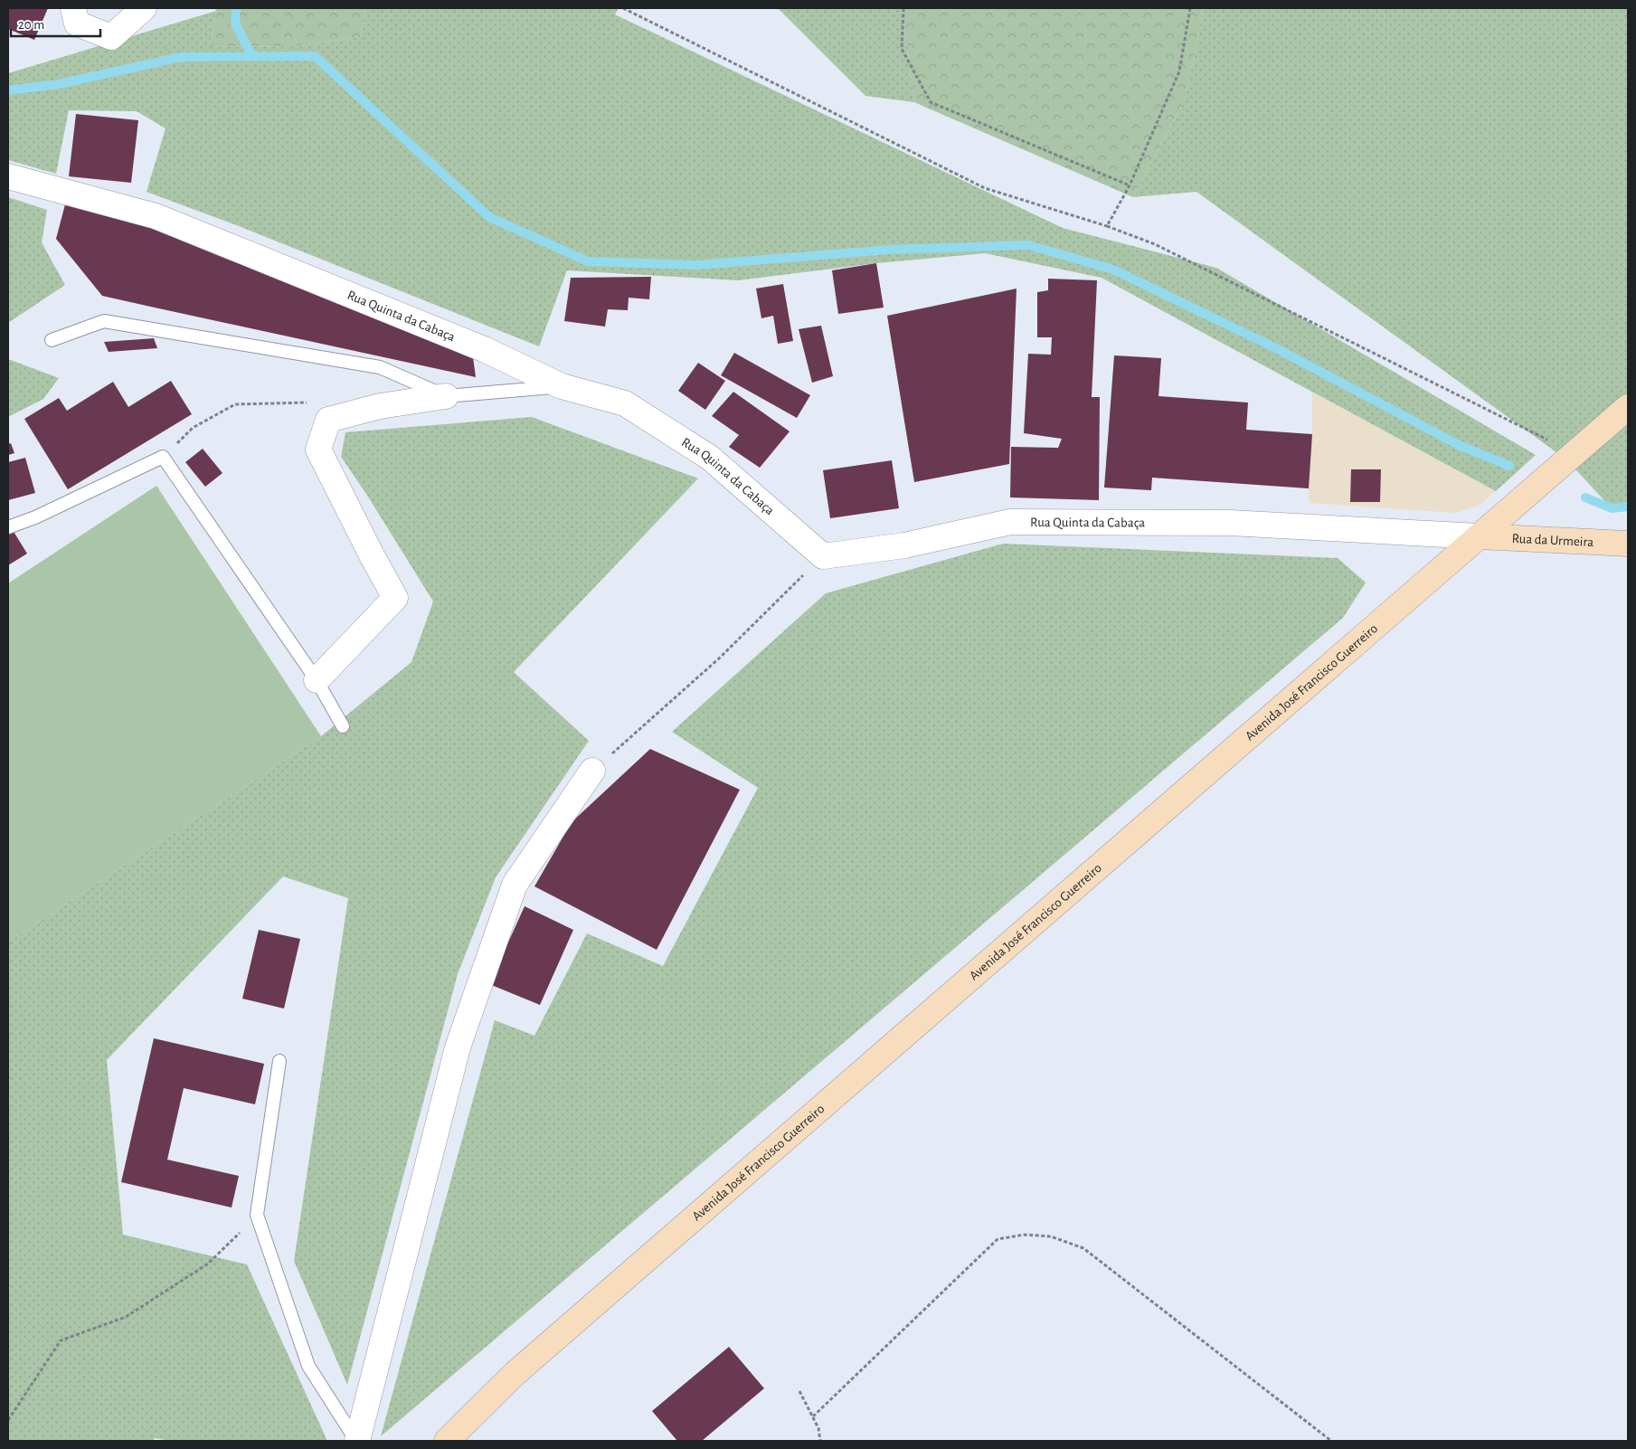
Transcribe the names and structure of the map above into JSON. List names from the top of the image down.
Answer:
{
  "streets": {
    "main road": ["Rua da Urmeira", "Avenida José Francisco Guerreiro"],
    "street": ["Rua Quinta da Cabaça"]
  },
  "crossings": [
    ["Rua Quinta da Cabaça", "Rua da Urmeira"],
    ["Rua Quinta da Cabaça", "Avenida José Francisco Guerreiro"],
    ["Rua da Urmeira", "Avenida José Francisco Guerreiro"]
  ],
  "scale_bar": "20 m"
}
